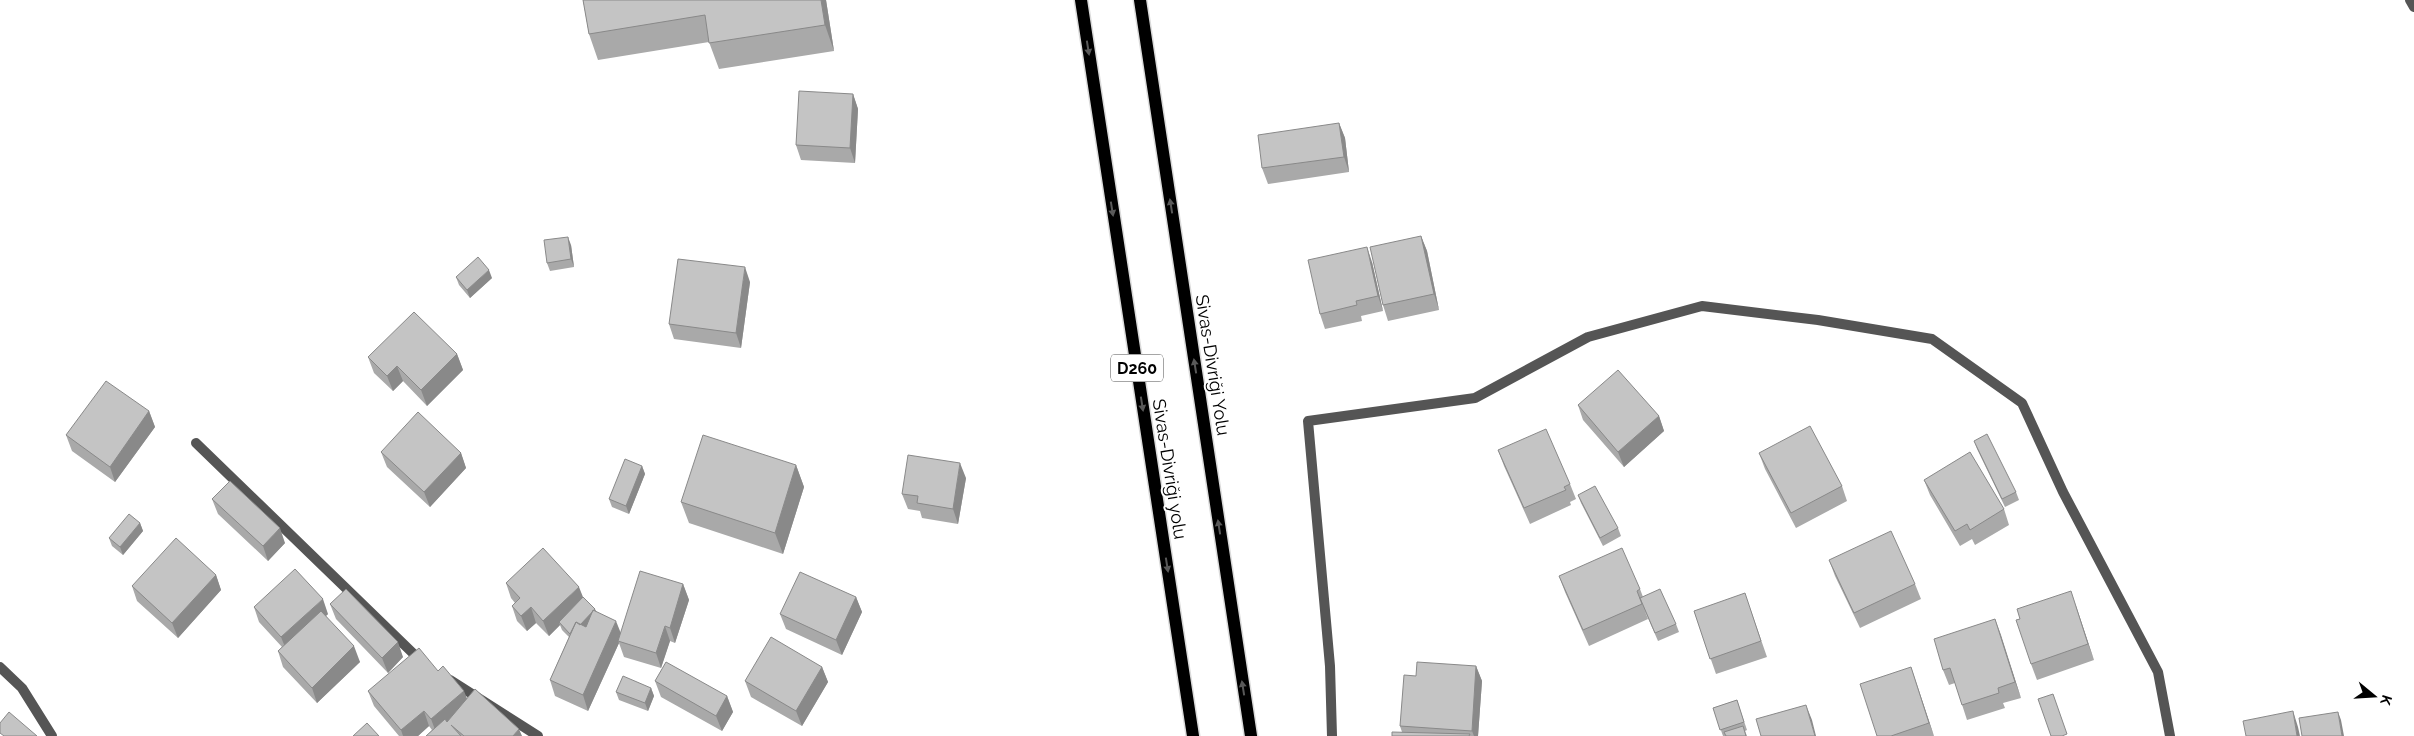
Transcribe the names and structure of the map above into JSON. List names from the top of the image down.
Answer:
{
  "streets": {
    "main road": ["Sivas-Divriği Yolu", "D260", "Sivas-Divriği yolu"]
  },
  "one_way": ["Sivas-Divriği Yolu", "Sivas-Divriği yolu"],
  "north": "right"
}
